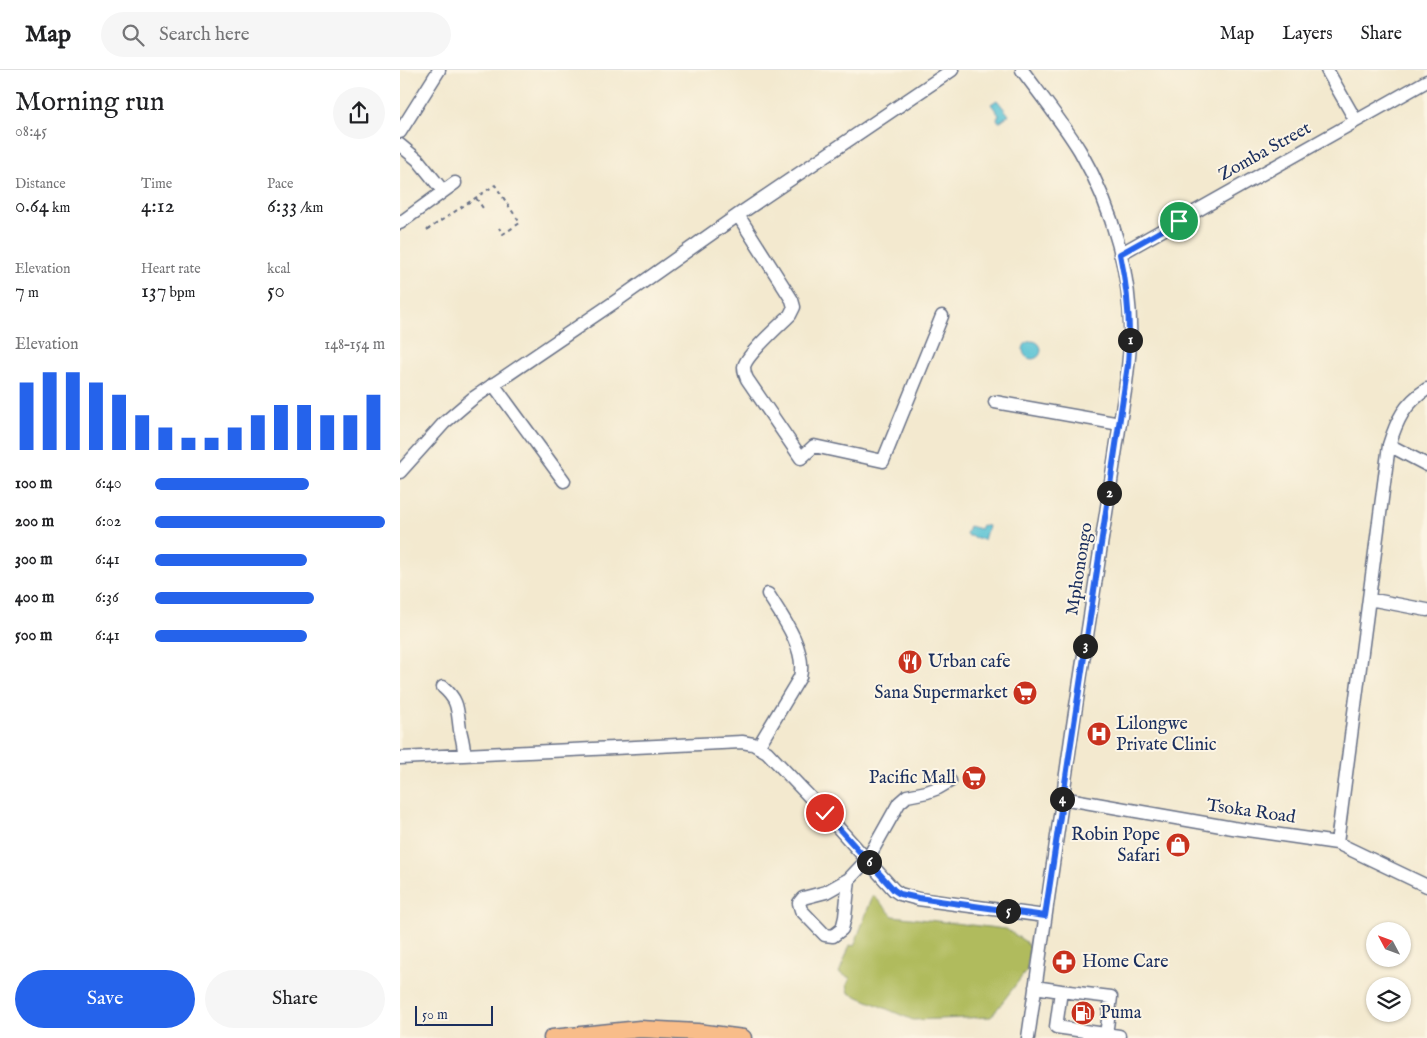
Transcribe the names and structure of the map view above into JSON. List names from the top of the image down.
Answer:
{
  "streets": {
    "street": ["Zomba Street", "Mphonongo", "Tsoka Road"]
  },
  "crossings": [
    ["Zomba Street", "Mphonongo"],
    ["Mphonongo", "Tsoka Road"]
  ],
  "places": {
    "restaurant": ["Urban cafe"],
    "supermarket": ["Sana Supermarket", "Pacific Mall"],
    "hospital": ["Lilongwe Private Clinic"],
    "shop": ["Robin Pope Safari"],
    "pharmacy": ["Home Care"],
    "fuel station": ["Puma"]
  },
  "scale_bar": "50 m",
  "north": "top left",
  "page": {
    "header": "Map",
    "search": "Search here",
    "nav": ["Map", "Layers", "Share"],
    "heading": ["Morning run", "08:45"],
    "stats": [
      ["Distance", "0.64 km"],
      ["Time", "4:12"],
      ["Pace", "6:33 /km"],
      ["Elevation", "7 m"],
      ["Heart rate", "137 bpm"],
      ["kcal", "50"]
    ],
    "chart": ["Elevation", "148–154 m"],
    "pins": [
      "1",
      "2",
      "3",
      "4",
      "6",
      "5"
    ],
    "list": [
      {
        "name": "100 m",
        "note": "6:40"
      },
      {
        "name": "200 m",
        "note": "6:02"
      },
      {
        "name": "300 m",
        "note": "6:41"
      },
      {
        "name": "400 m",
        "note": "6:36"
      },
      {
        "name": "500 m",
        "note": "6:41"
      }
    ],
    "buttons": ["Save", "Share"],
    "scale": "50 m"
  }
}
